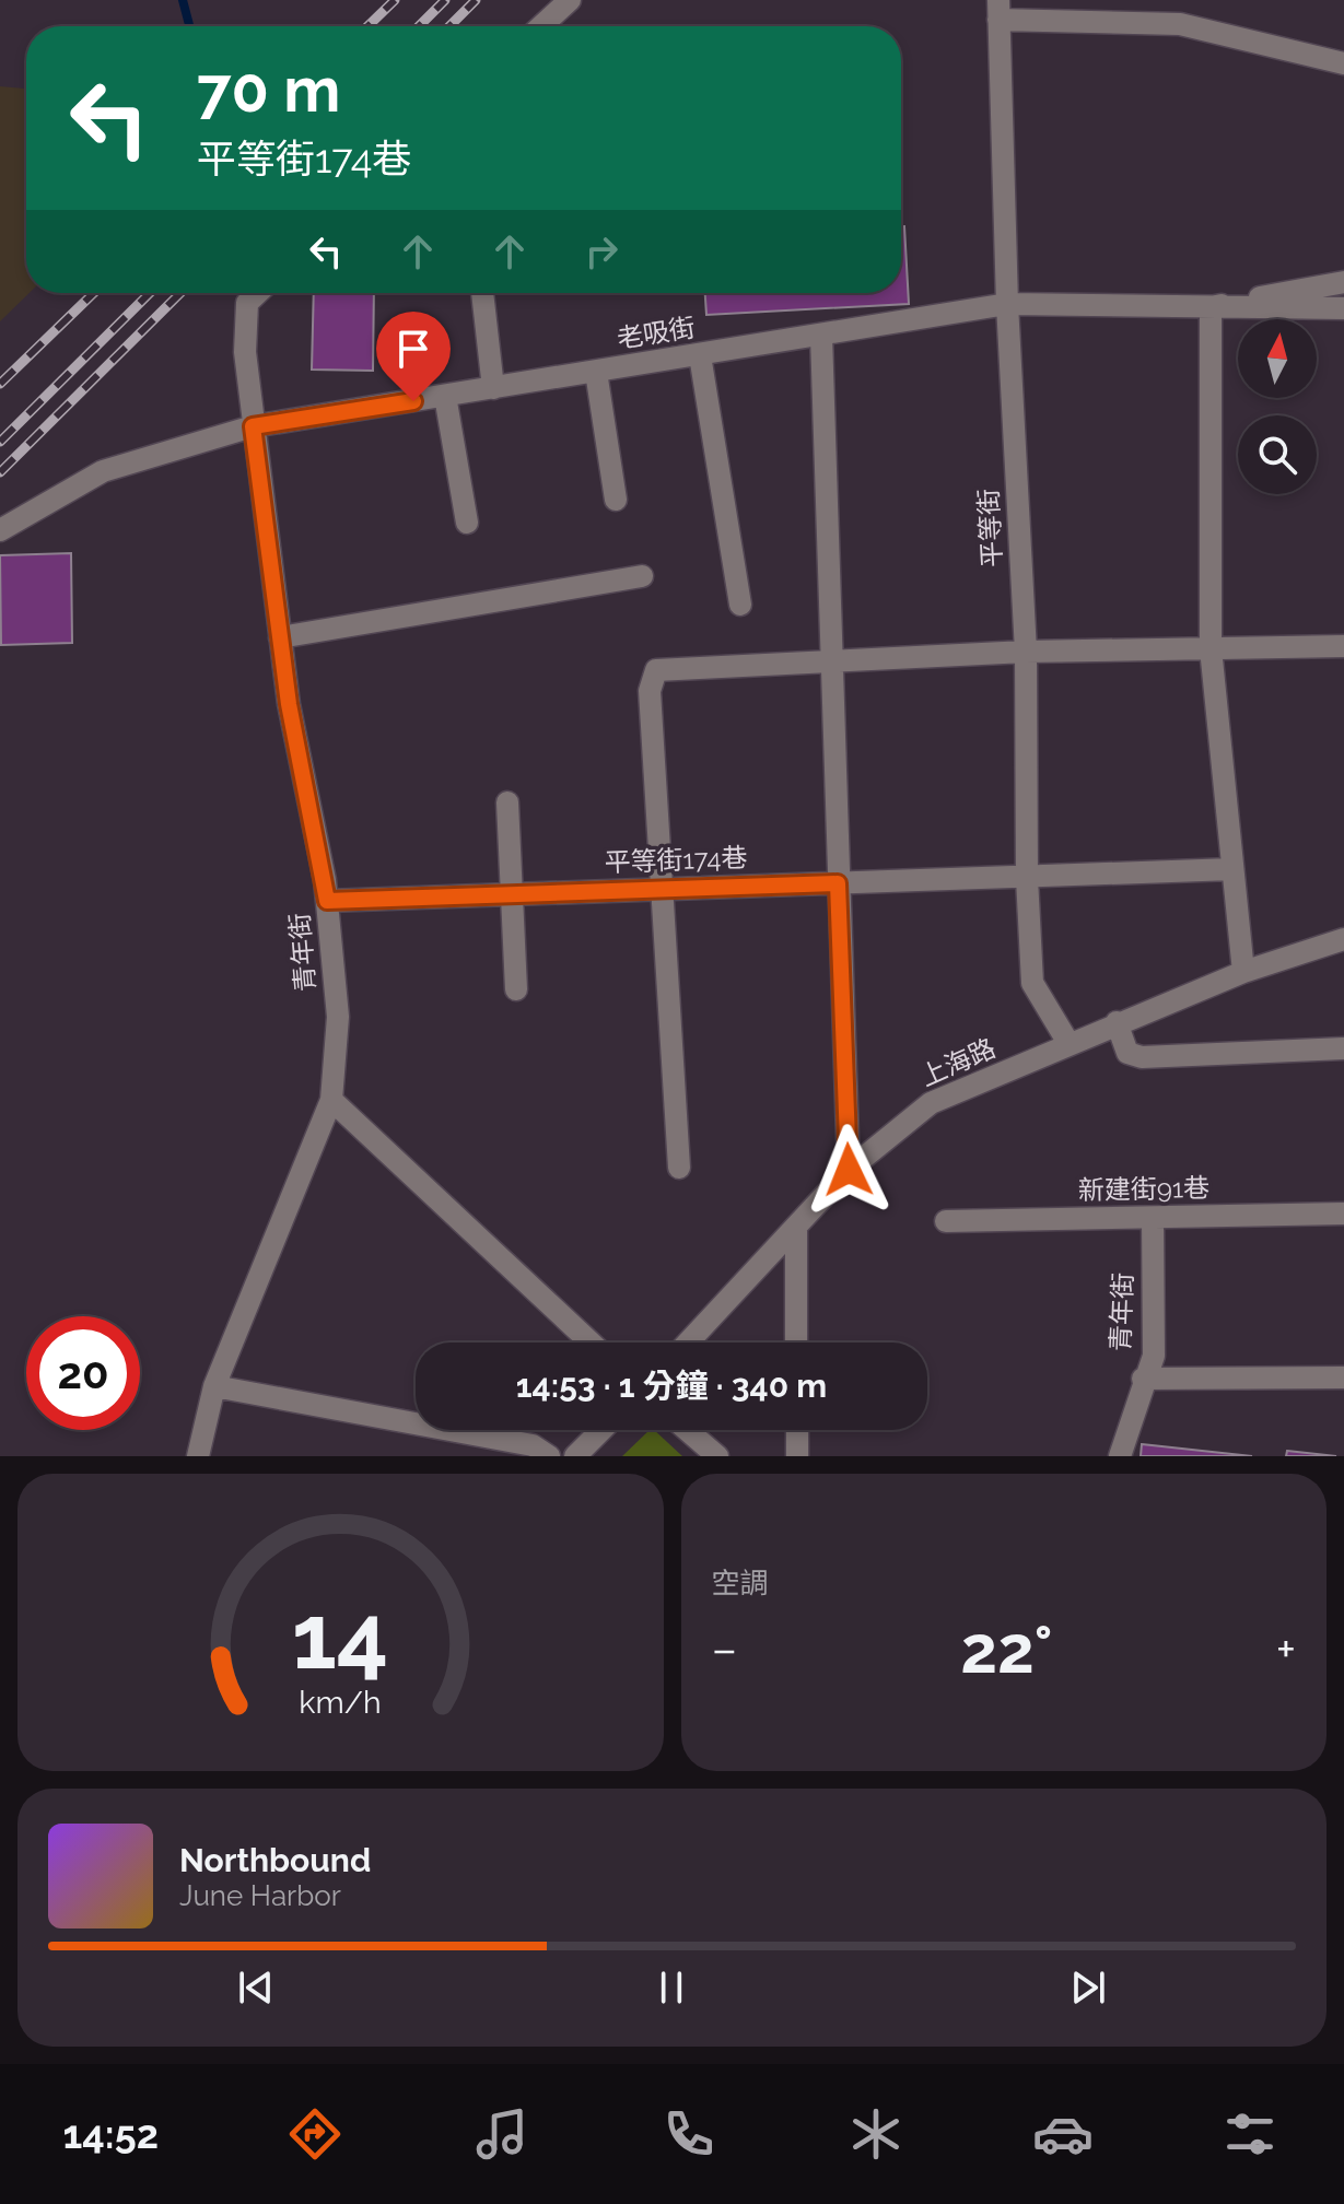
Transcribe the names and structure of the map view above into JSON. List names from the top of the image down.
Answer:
{
  "streets": {
    "street": [
      "老吸街",
      "平等街",
      "平等街174巷",
      "青年街",
      "上海路",
      "新建街91巷"
    ]
  },
  "crossings": [
    ["老吸街", "平等街"],
    ["老吸街", "青年街"],
    ["平等街", "平等街174巷"],
    ["平等街", "上海路"],
    ["平等街174巷", "青年街"],
    ["青年街", "新建街91巷"]
  ],
  "north": "top",
  "page": {
    "turn": ["70 m", "平等街174巷"],
    "limit": "20",
    "trip": "14:53 · 1 分鐘 · 340 m",
    "tile": "空調",
    "heat": ["−", "22°", "+"],
    "song": ["Northbound", "June Harbor"],
    "tabs": "14:52",
    "gauge": ["14", "km/h"]
  }
}
